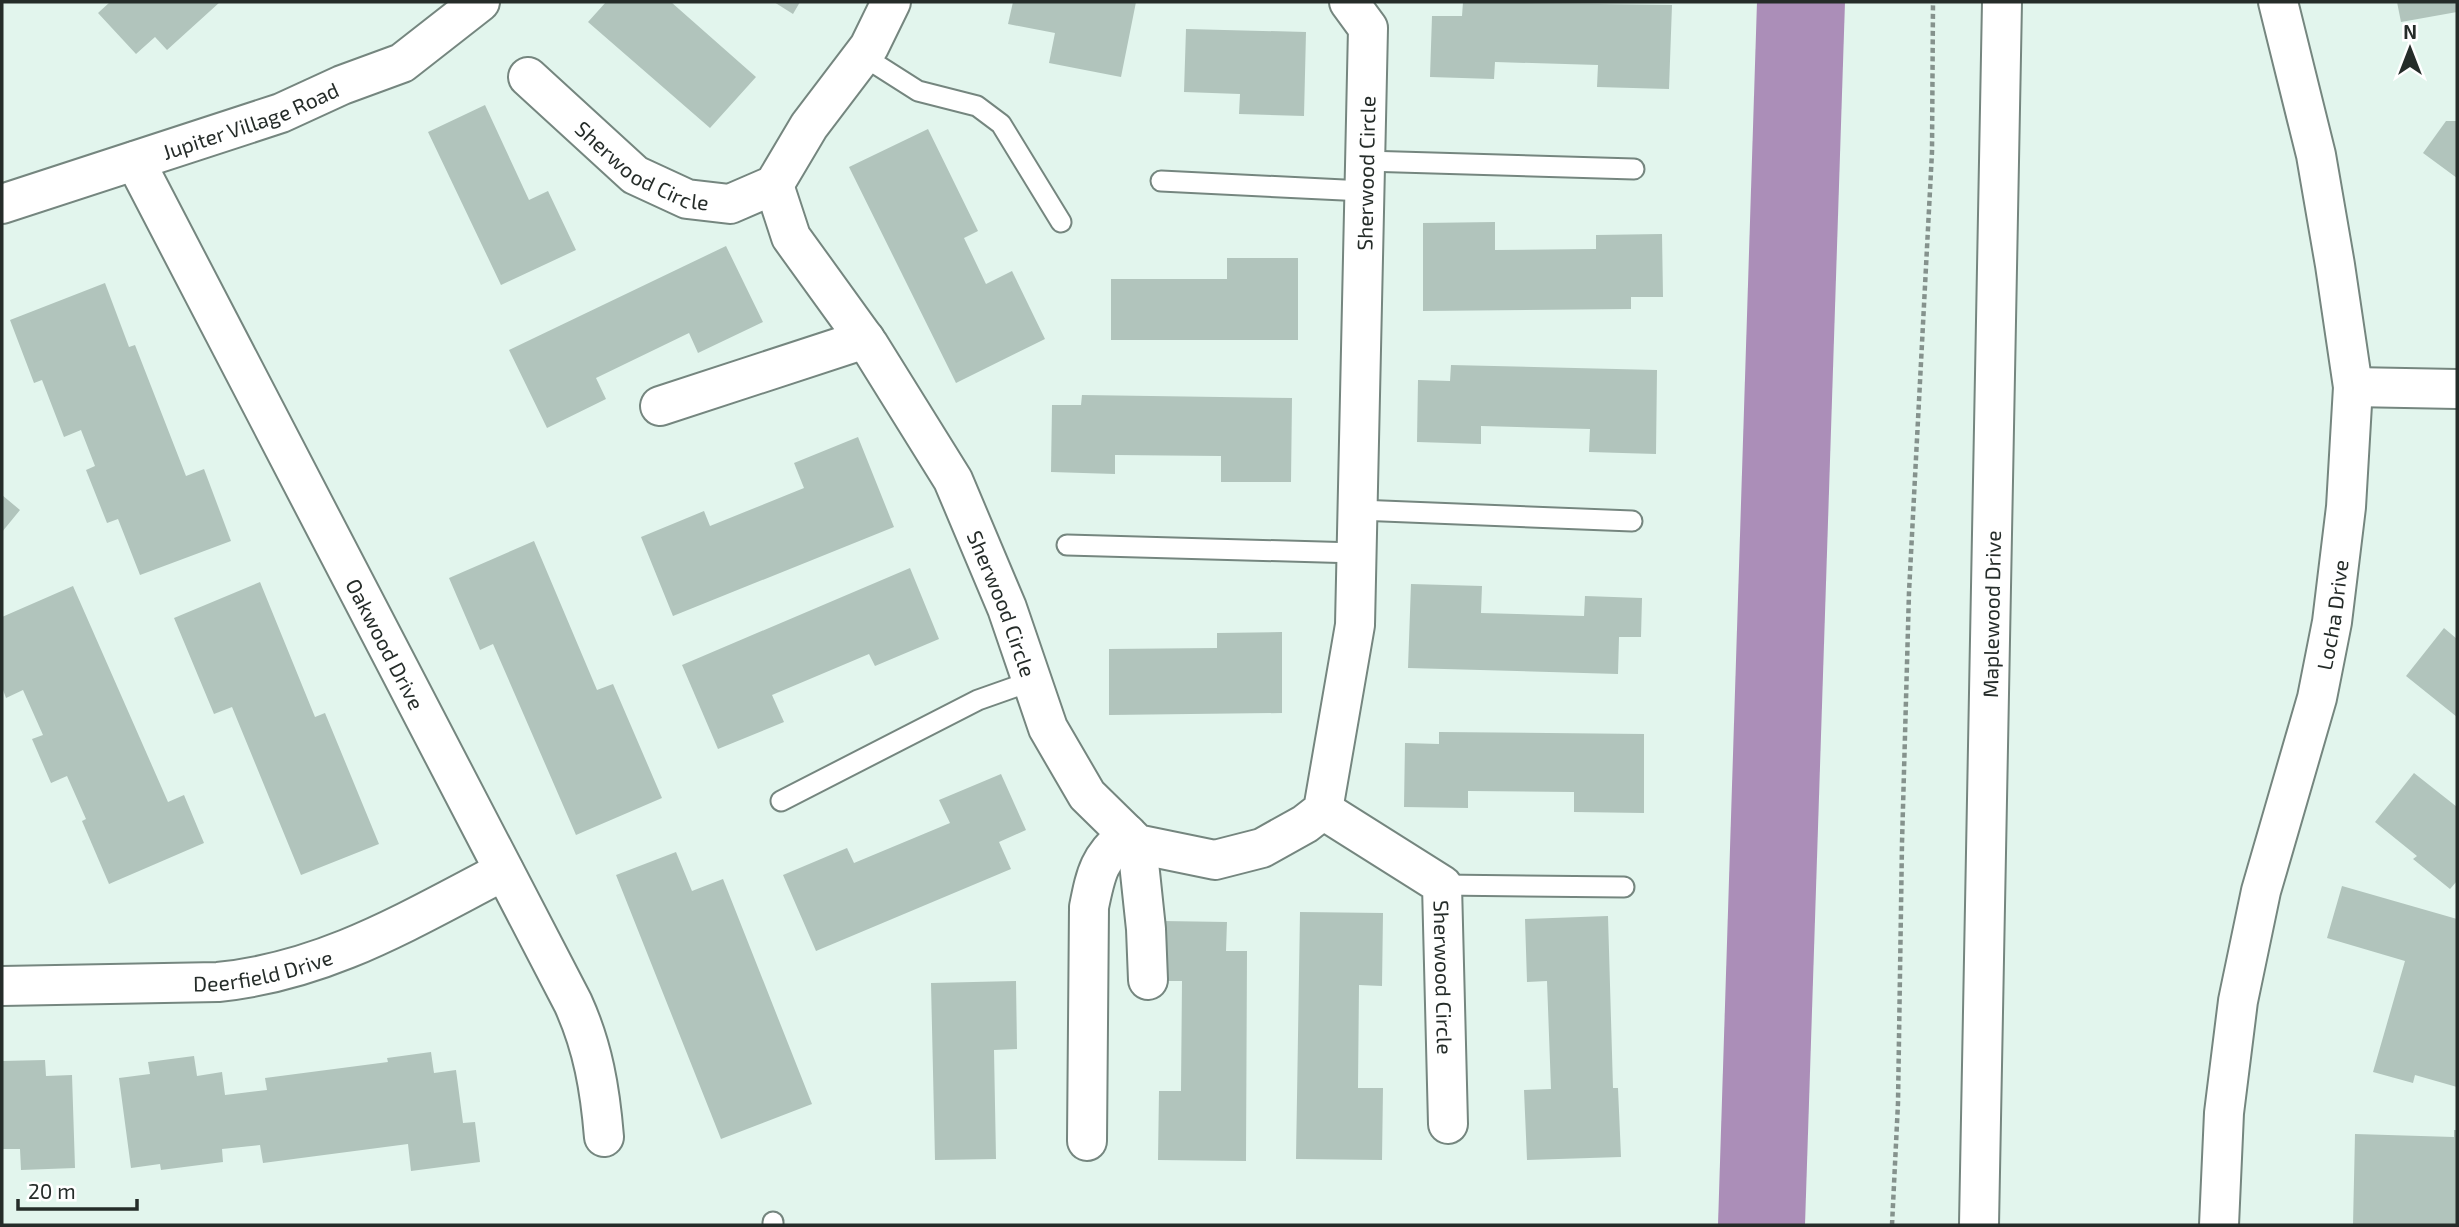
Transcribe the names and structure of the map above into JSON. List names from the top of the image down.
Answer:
{
  "streets": {
    "street": [
      "Jupiter Village Road",
      "Sherwood Circle",
      "Maplewood Drive",
      "Locha Drive",
      "Oakwood Drive",
      "Deerfield Drive"
    ]
  },
  "crossings": [
    ["Jupiter Village Road", "Oakwood Drive"],
    ["Oakwood Drive", "Deerfield Drive"]
  ],
  "scale_bar": "20 m",
  "north": "top"
}
